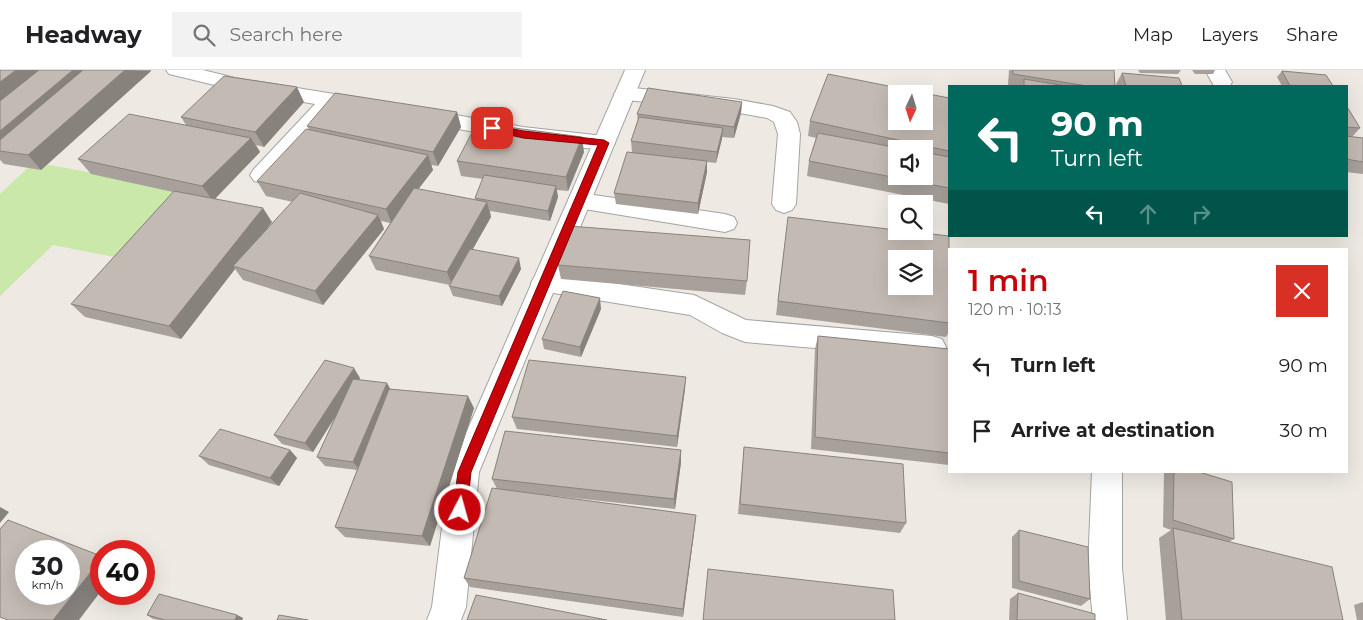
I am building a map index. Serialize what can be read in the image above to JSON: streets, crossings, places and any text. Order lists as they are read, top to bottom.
{
  "north": "bottom",
  "page": {
    "header": "Headway",
    "search": "Search here",
    "nav": ["Map", "Layers", "Share"],
    "turn": ["90 m", "Turn left"],
    "heading": ["1 min", "120 m · 10:13"],
    "list": [
      {
        "name": "Turn left",
        "value": "90 m"
      },
      {
        "name": "Arrive at destination",
        "value": "30 m"
      }
    ],
    "speed": "30 km/h",
    "limit": "40"
  }
}
